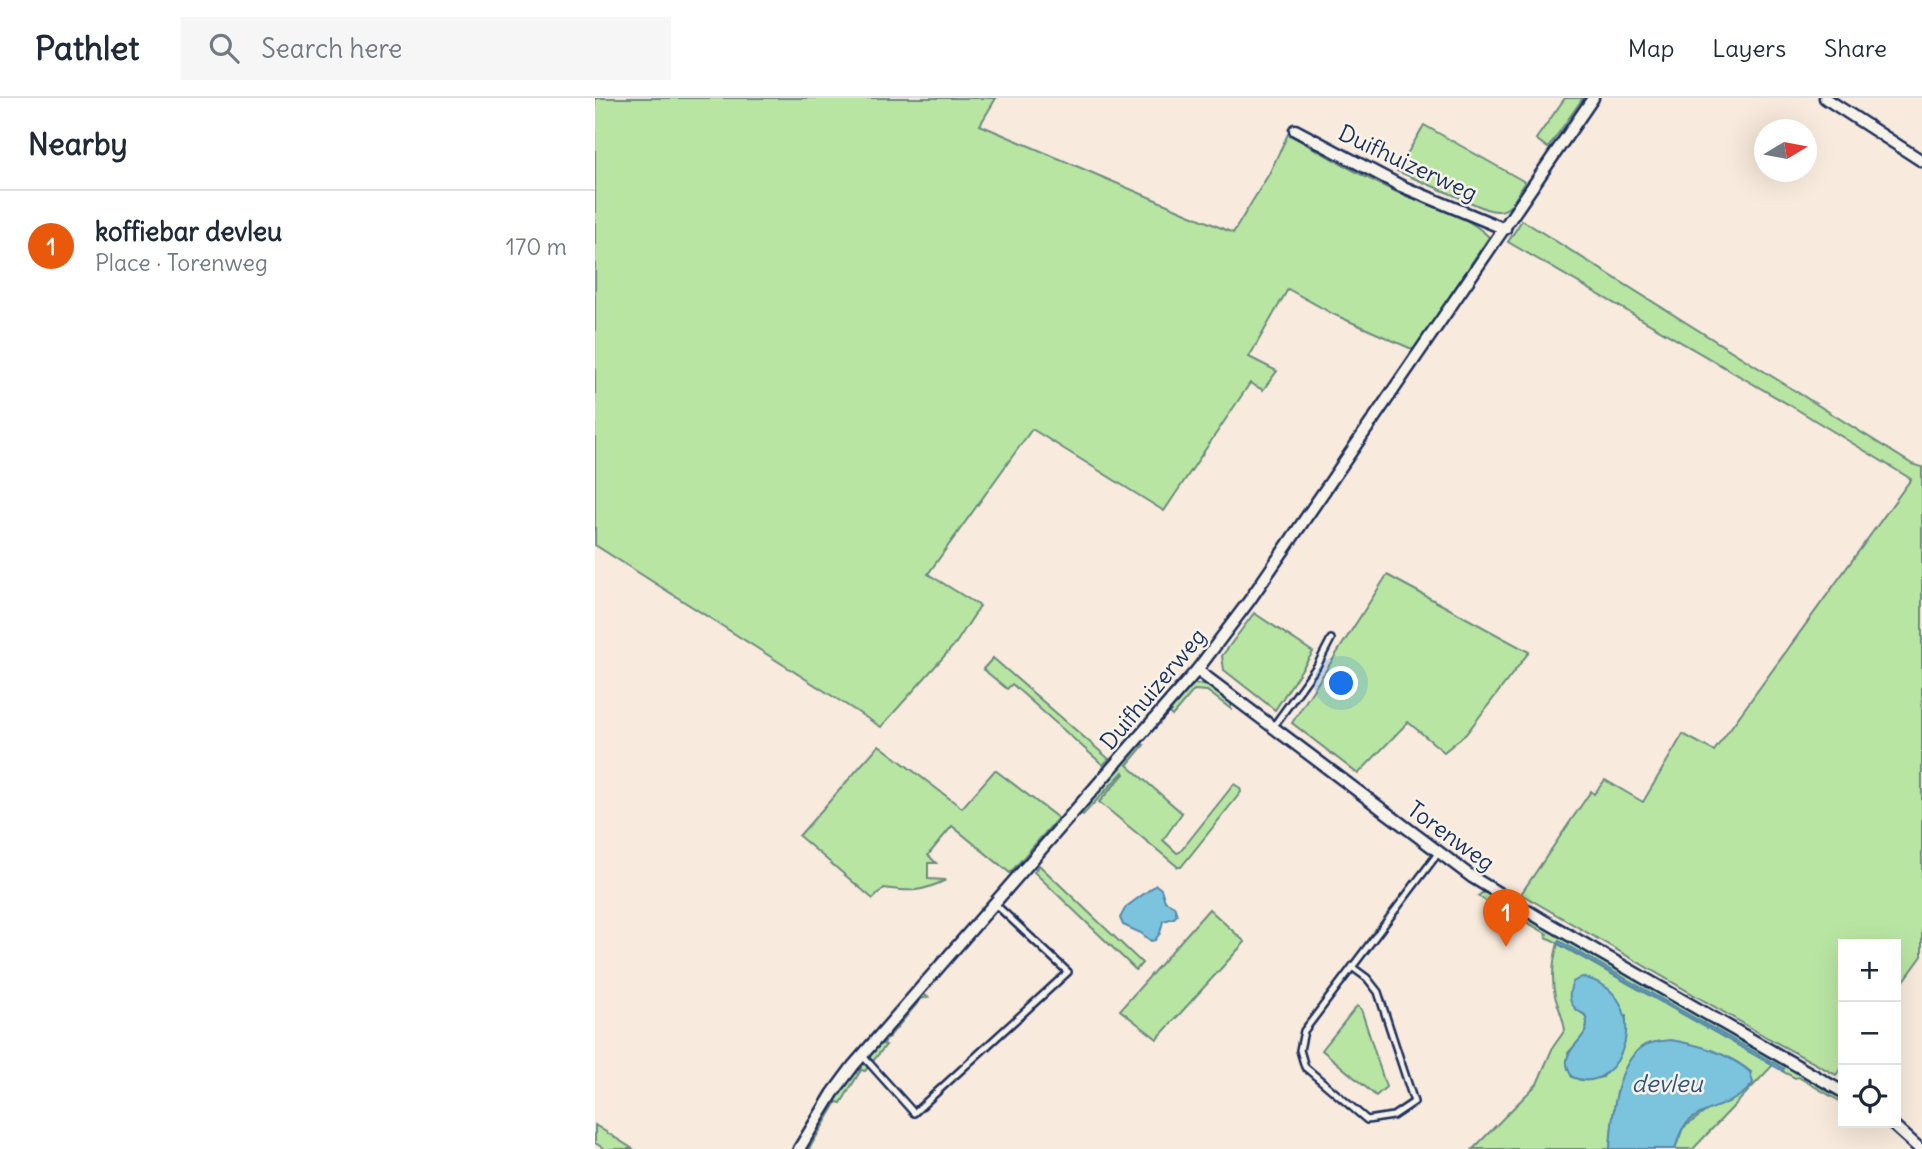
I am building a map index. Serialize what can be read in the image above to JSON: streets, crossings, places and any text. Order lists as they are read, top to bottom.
{
  "streets": {
    "street": ["Duifhuizerweg", "Torenweg"]
  },
  "crossings": [
    ["Duifhuizerweg", "Torenweg"]
  ],
  "water": ["devleu"],
  "north": "right",
  "page": {
    "header": "Pathlet",
    "search": "Search here",
    "nav": ["Map", "Layers", "Share"],
    "heading": "Nearby",
    "list": [
      {
        "mark": "1",
        "name": "koffiebar devleu",
        "note": "Place · Torenweg",
        "value": "170 m"
      }
    ],
    "pins": "1",
    "map_buttons": ["+", "−"]
  }
}
